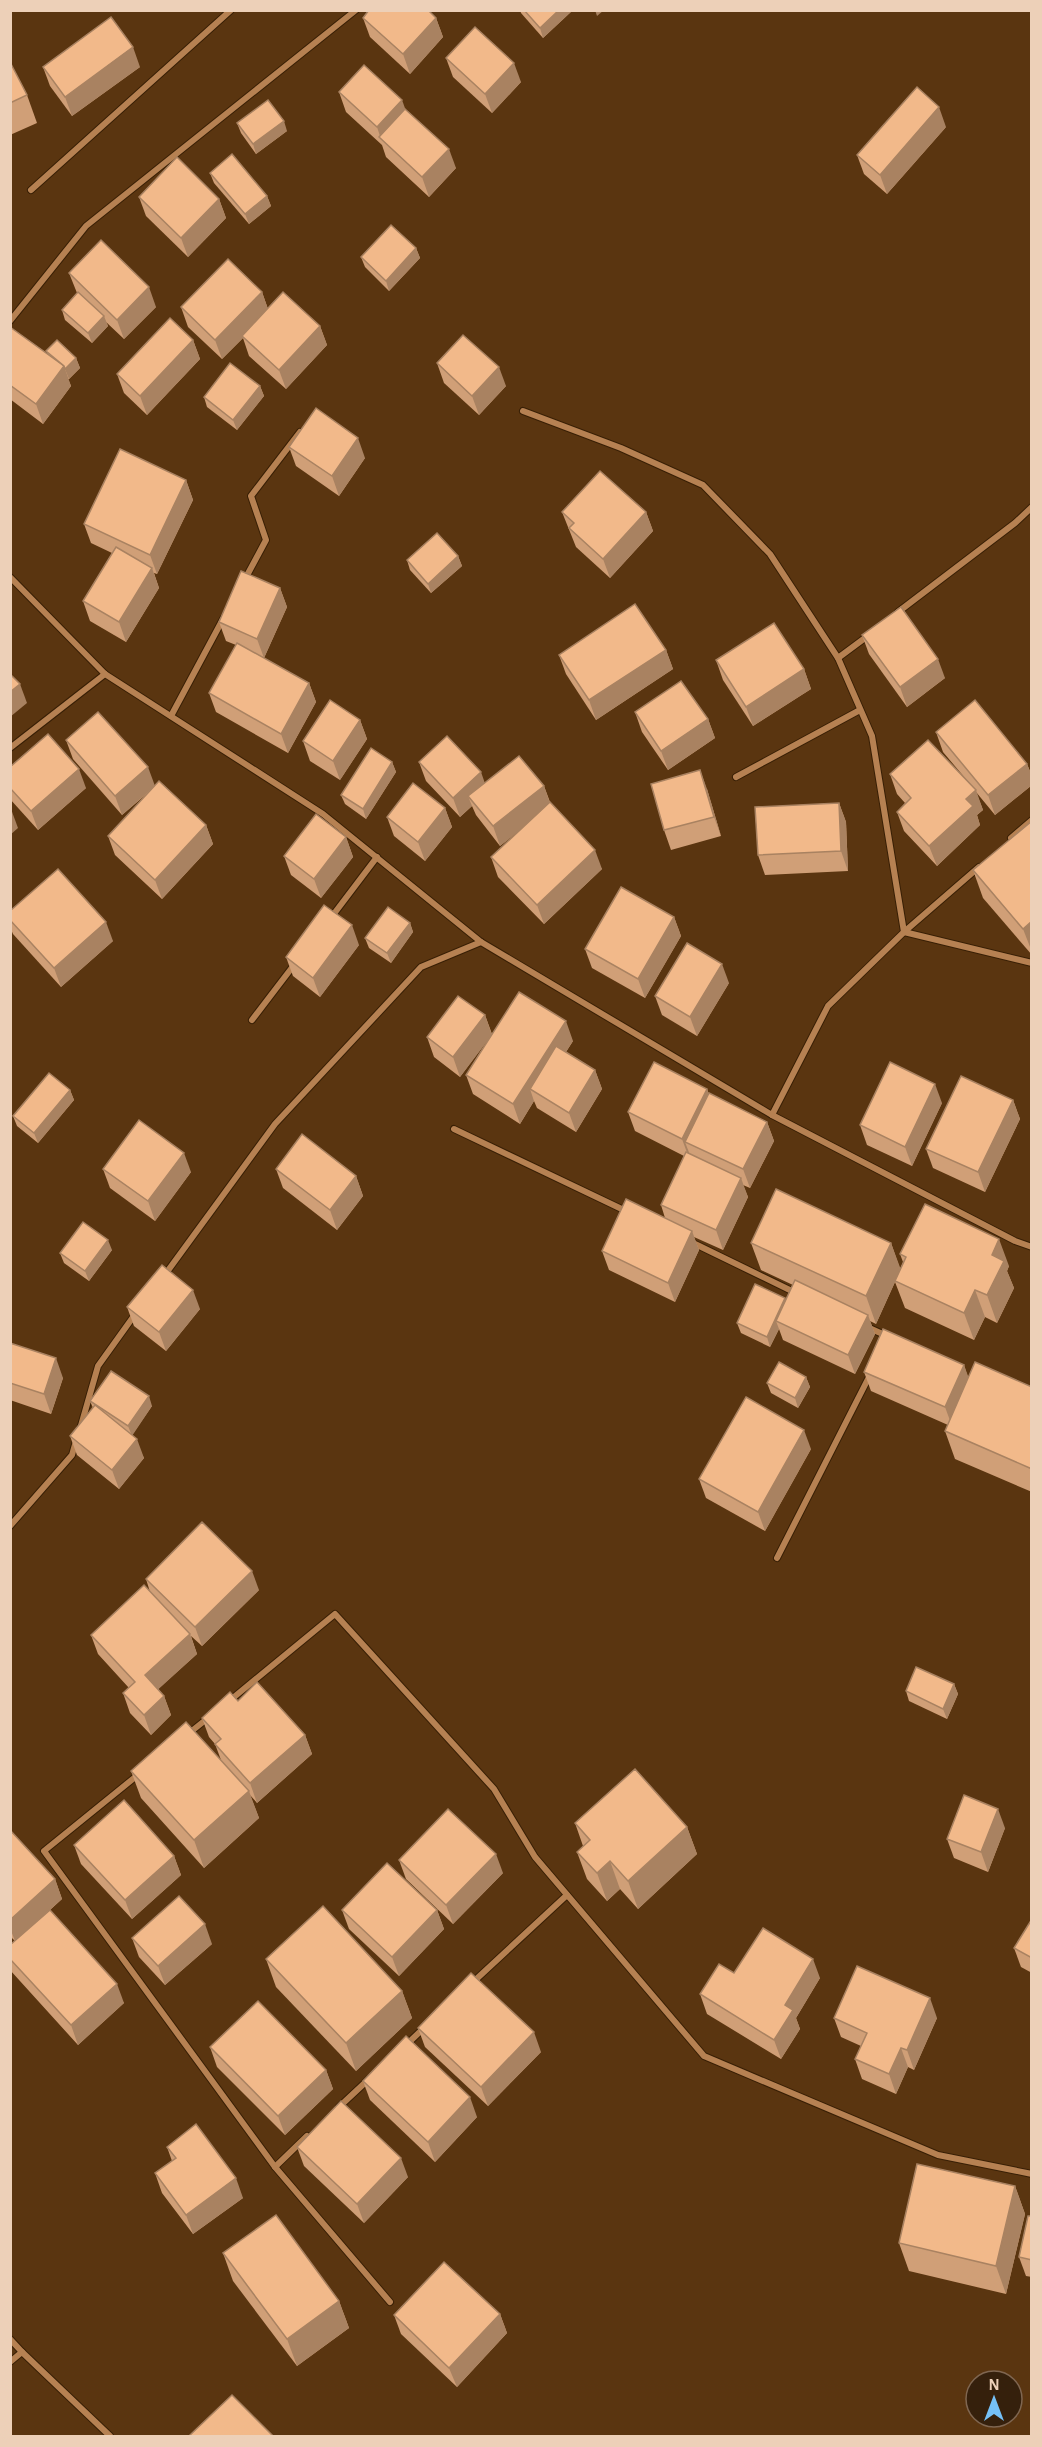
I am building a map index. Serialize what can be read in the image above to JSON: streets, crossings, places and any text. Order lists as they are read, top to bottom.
{
  "north": "top"
}
